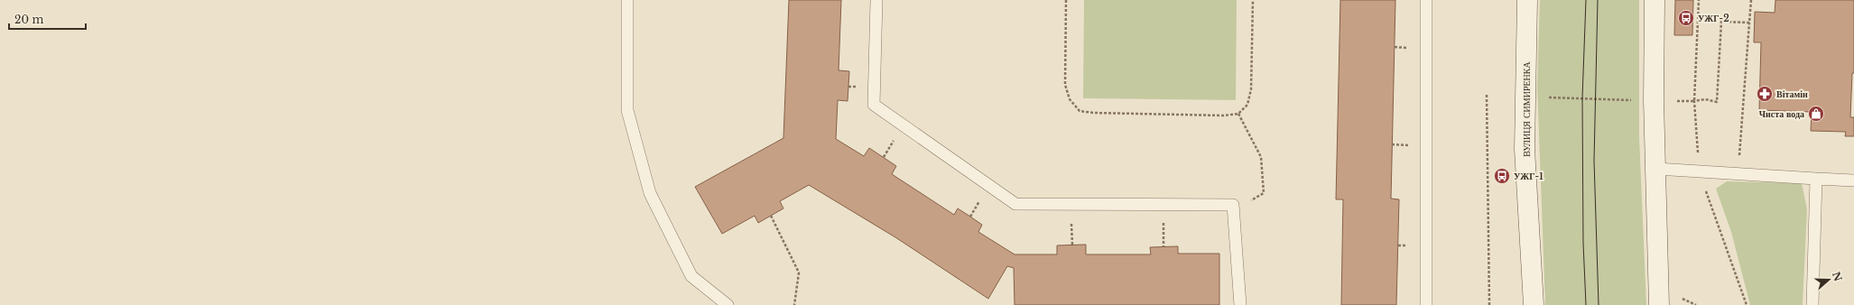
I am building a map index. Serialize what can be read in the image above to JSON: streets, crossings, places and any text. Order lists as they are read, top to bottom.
{
  "streets": {
    "street": ["ВУЛИЦЯ СИМИРЕНКА"]
  },
  "places": {
    "bus stop": ["УЖГ-2", "УЖГ-1"],
    "pharmacy": ["Вітамін"],
    "shop": ["Чиста вода"]
  },
  "scale_bar": "20 m",
  "north": "right"
}
